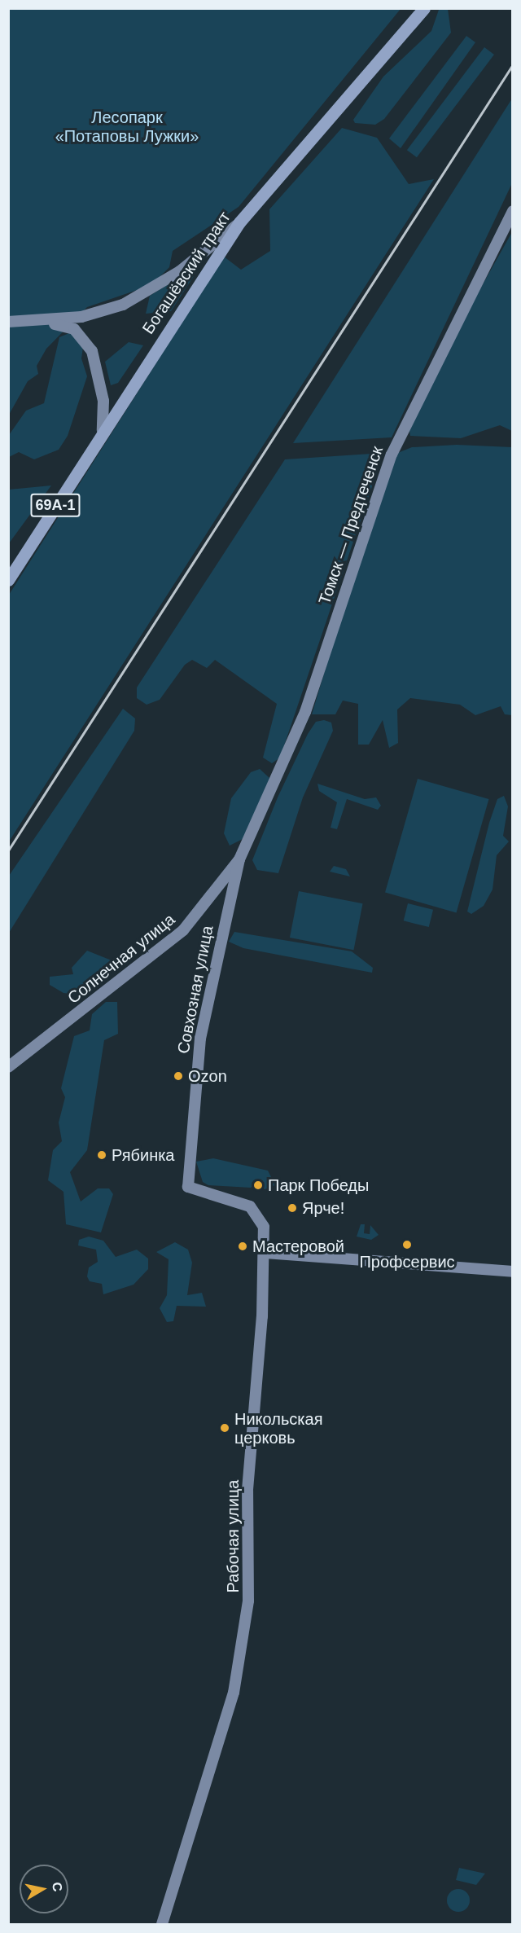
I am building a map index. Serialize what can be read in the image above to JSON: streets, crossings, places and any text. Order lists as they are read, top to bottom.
{
  "streets": {
    "main road": ["Богашёвский тракт", "69А-1"],
    "street": [
      "Томск — Предтеченск",
      "Солнечная улица",
      "Совхозная улица",
      "Рабочая улица"
    ]
  },
  "crossings": [
    ["Томск — Предтеченск", "Солнечная улица"],
    ["Томск — Предтеченск", "Совхозная улица"],
    ["Солнечная улица", "Совхозная улица"],
    ["Совхозная улица", "Рабочая улица"]
  ],
  "parks": ["Лесопарк «Потаповы Лужки»"],
  "places": [
    "Ozon",
    "Рябинка",
    "Парк Победы",
    "Ярче!",
    "Профсервис",
    "Мастеровой",
    "Никольская церковь"
  ],
  "north": "right"
}
